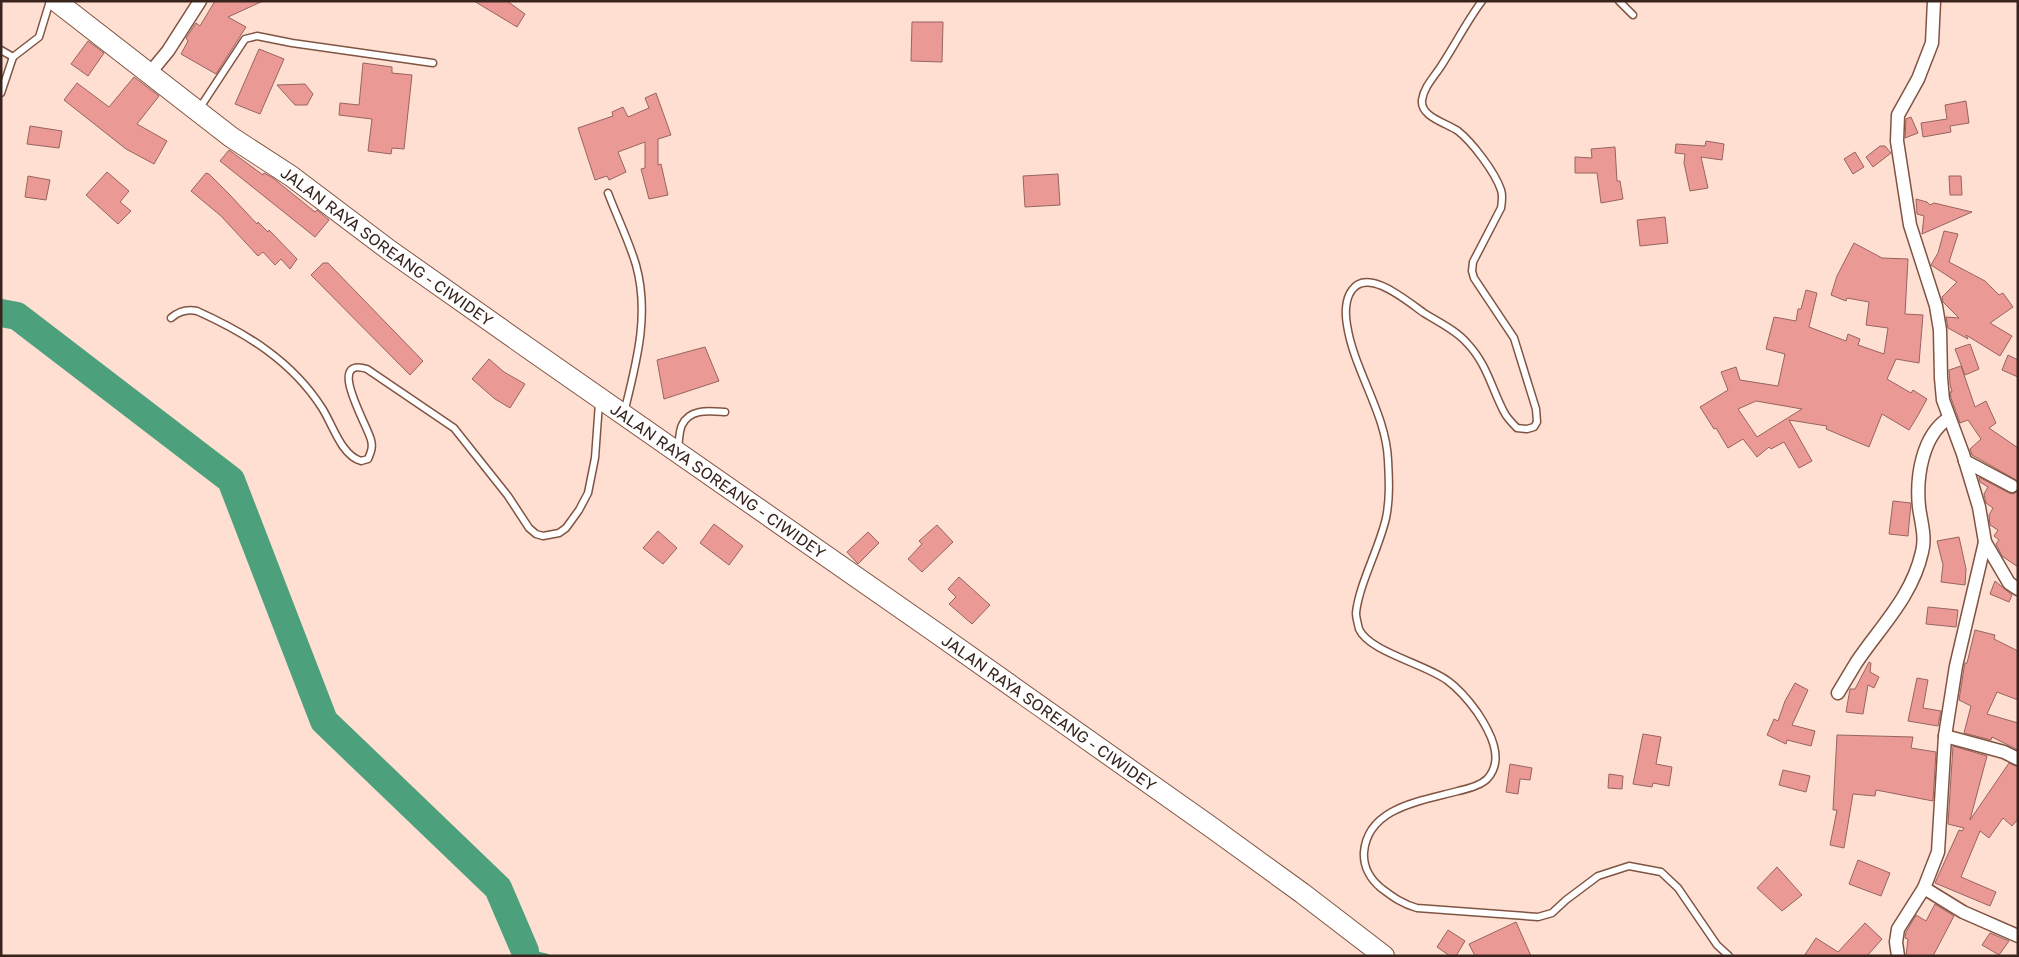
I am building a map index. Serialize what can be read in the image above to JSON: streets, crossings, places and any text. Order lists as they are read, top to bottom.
{
  "streets": {
    "highway": ["JALAN RAYA SOREANG - CIWIDEY"]
  }
}
